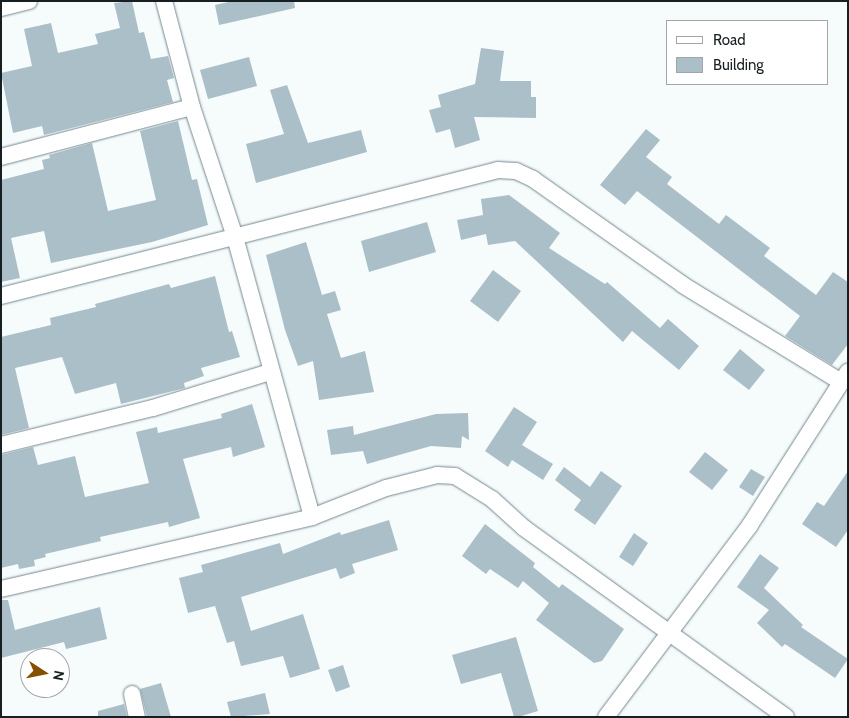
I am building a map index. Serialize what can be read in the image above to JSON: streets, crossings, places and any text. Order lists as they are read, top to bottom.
{
  "legend": ["Road", "Building"],
  "north": "right"
}
